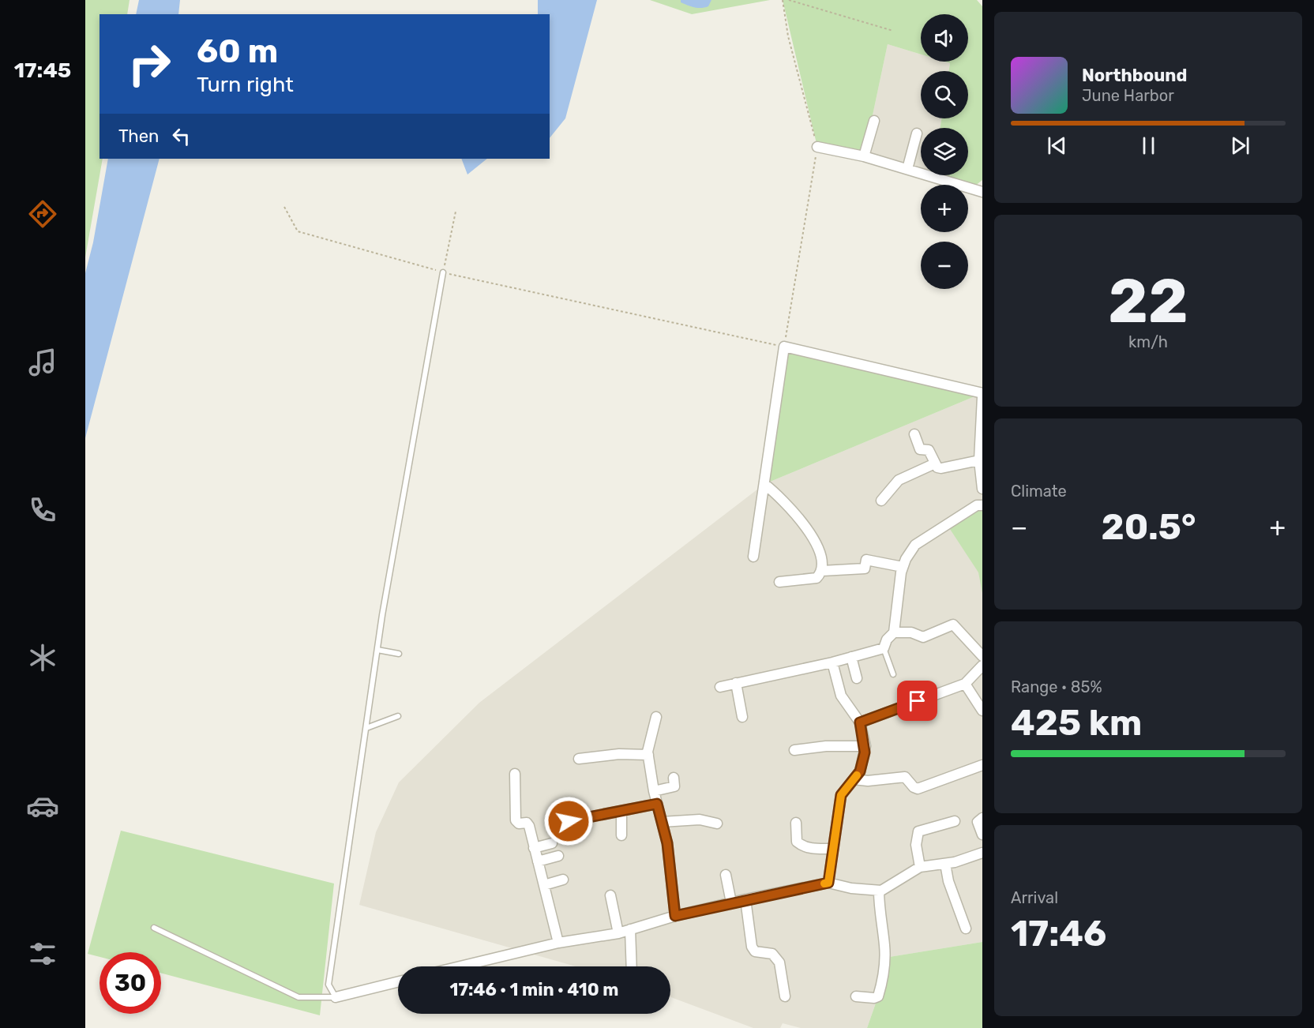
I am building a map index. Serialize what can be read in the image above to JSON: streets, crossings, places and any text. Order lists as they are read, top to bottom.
{
  "page": {
    "tabs": "17:45",
    "map_buttons": ["+", "−"],
    "turn": ["60 m", "Turn right"],
    "song": ["Northbound", "June Harbor"],
    "then": "Then",
    "tile": [
      ["22", "km/h"],
      "Climate",
      ["Range · 85%", "425 km"],
      ["Arrival", "17:46"]
    ],
    "heat": ["−", "20.5°", "+"],
    "limit": "30",
    "trip": "17:46 · 1 min · 410 m"
  }
}
